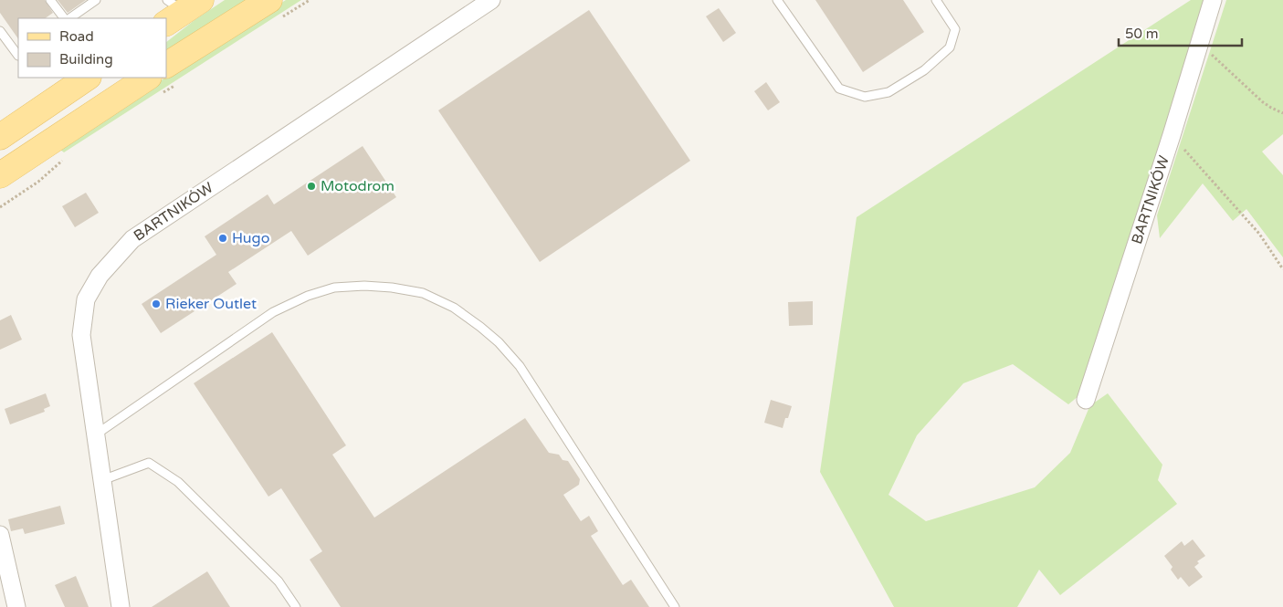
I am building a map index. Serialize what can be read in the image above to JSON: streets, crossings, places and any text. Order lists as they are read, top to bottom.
{
  "streets": {
    "street": ["BARTNIKÓW"]
  },
  "places": ["Motodrom", "Hugo", "Rieker Outlet"],
  "legend": ["Road", "Building"],
  "scale_bar": "50 m"
}
